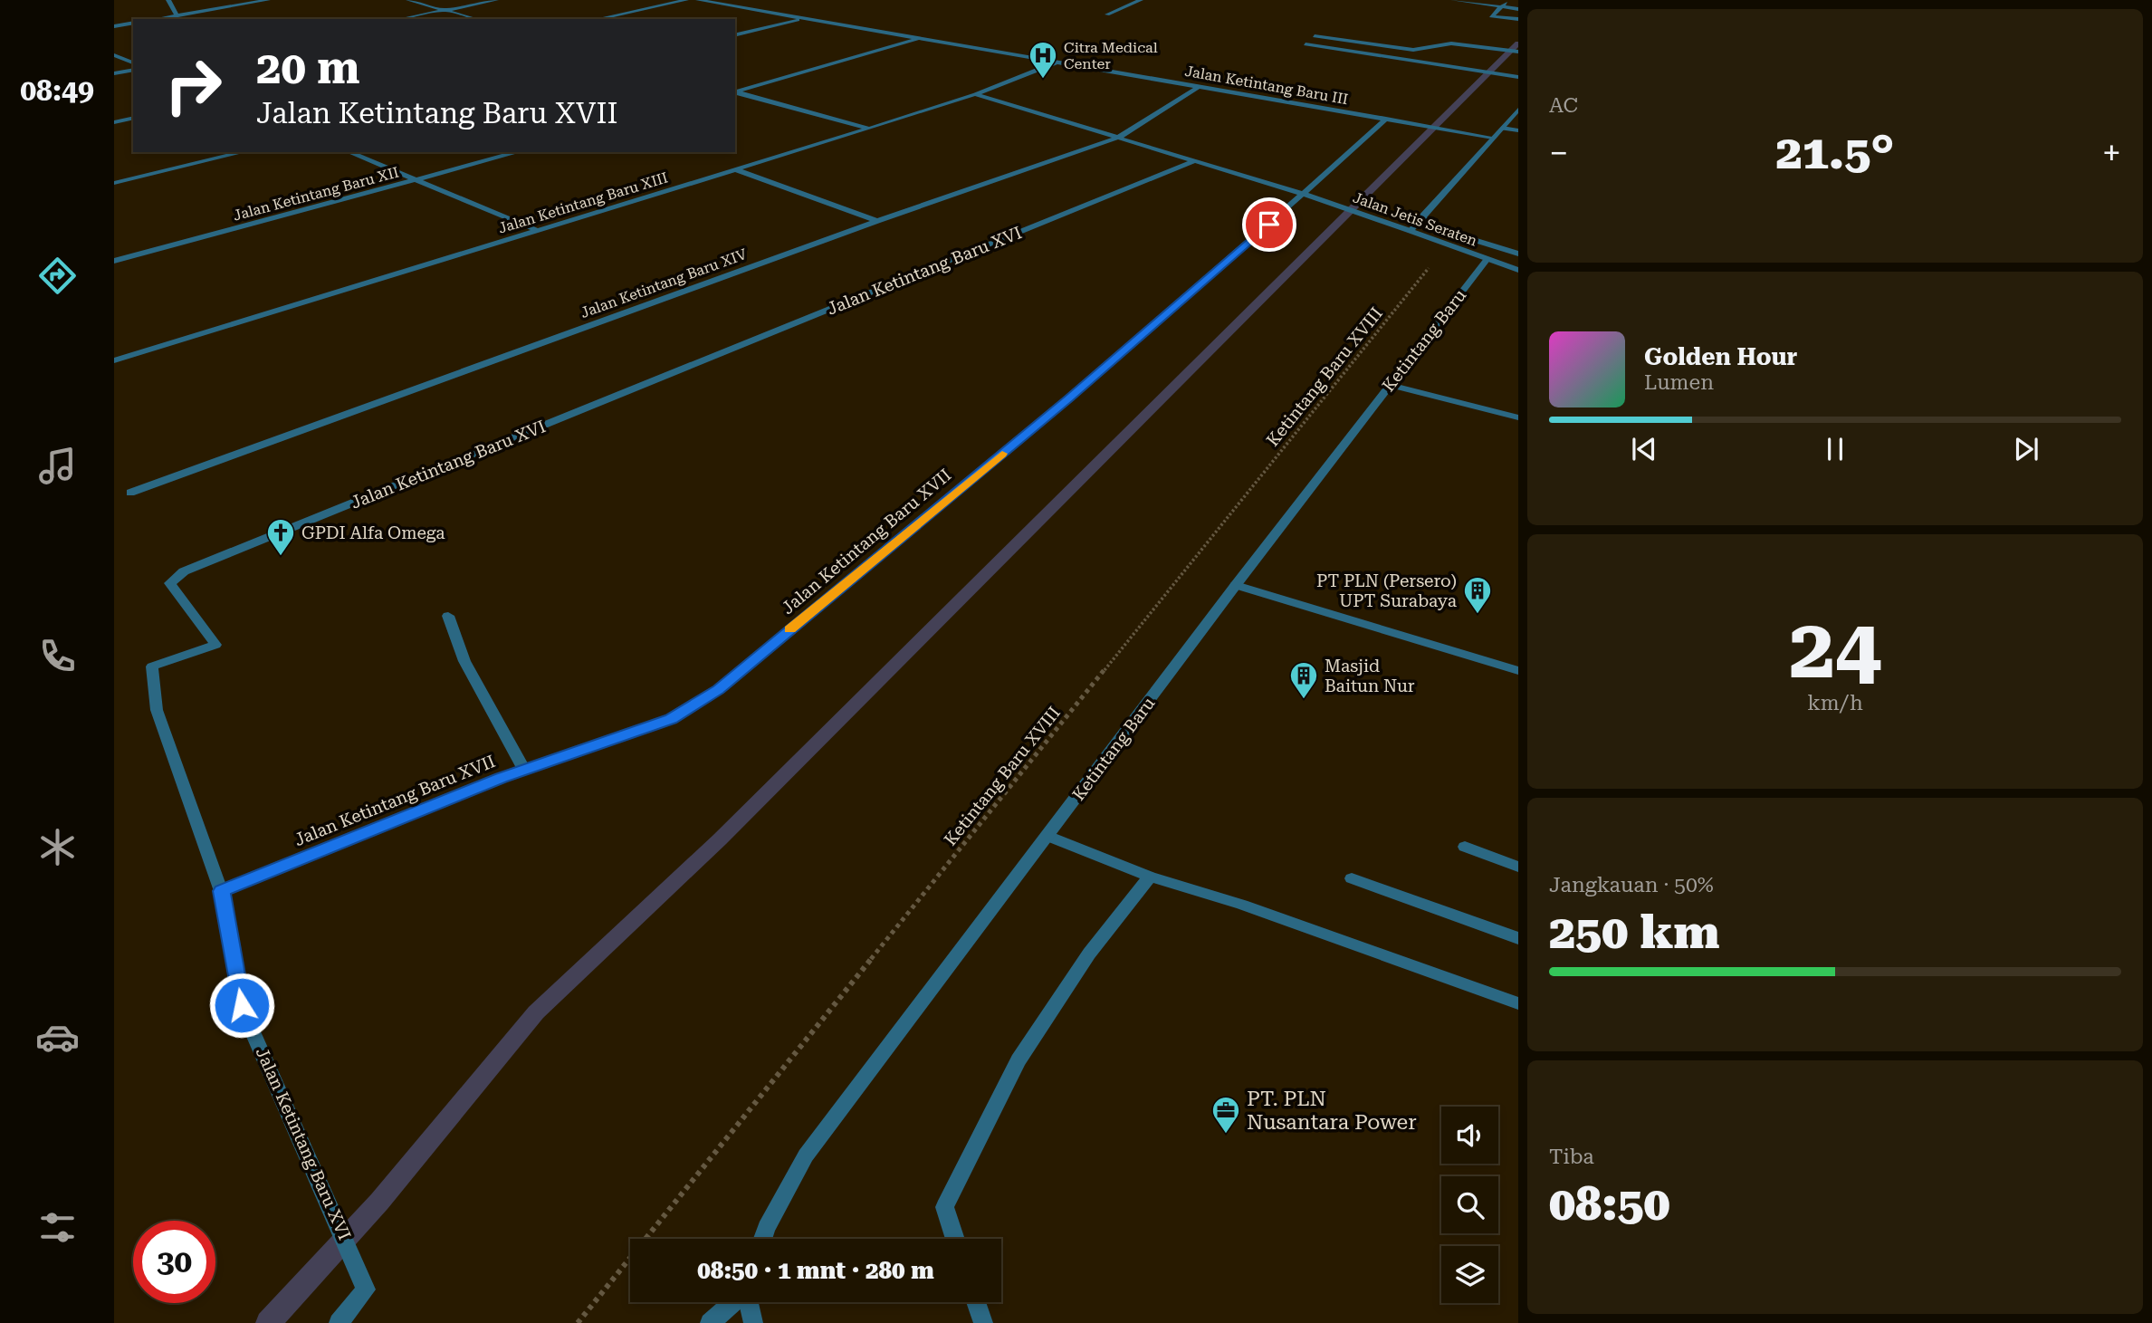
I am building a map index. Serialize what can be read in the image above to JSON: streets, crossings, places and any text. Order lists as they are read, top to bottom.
{
  "streets": {
    "street": [
      "Jalan Ketintang Baru III",
      "Jalan Ketintang Baru XII",
      "Jalan Ketintang Baru XIII",
      "Jalan Jetis Seraten",
      "Jalan Ketintang Baru XVI",
      "Jalan Ketintang Baru XIV",
      "Ketintang Baru",
      "Jalan Ketintang Baru XVII"
    ],
    "path": ["Ketintang Baru XVIII"]
  },
  "crossings": [
    ["Jalan Ketintang Baru III", "Jalan Ketintang Baru XIII"],
    ["Jalan Ketintang Baru III", "Jalan Ketintang Baru XIV"],
    ["Jalan Ketintang Baru III", "Jalan Ketintang Baru XVII"],
    ["Jalan Ketintang Baru XIII", "Jalan Jetis Seraten"],
    ["Jalan Jetis Seraten", "Jalan Ketintang Baru XVI"],
    ["Jalan Jetis Seraten", "Jalan Ketintang Baru XIV"],
    ["Jalan Jetis Seraten", "Ketintang Baru"],
    ["Jalan Jetis Seraten", "Ketintang Baru XVIII"],
    ["Jalan Jetis Seraten", "Jalan Ketintang Baru XVII"],
    ["Jalan Ketintang Baru XVI", "Jalan Ketintang Baru XVII"]
  ],
  "places": {
    "hospital": ["Citra Medical Center"],
    "church": ["GPDI Alfa Omega"],
    "building": ["PT PLN (Persero) UPT Surabaya", "Masjid Baitun Nur"],
    "office": ["PT. PLN Nusantara Power"]
  },
  "page": {
    "tabs": "08:49",
    "tile": [
      "AC",
      ["24", "km/h"],
      ["Jangkauan · 50%", "250 km"],
      ["Tiba", "08:50"]
    ],
    "turn": ["20 m", "Jalan Ketintang Baru XVII"],
    "heat": ["−", "21.5°", "+"],
    "song": ["Golden Hour", "Lumen"],
    "limit": "30",
    "trip": "08:50 · 1 mnt · 280 m"
  }
}
